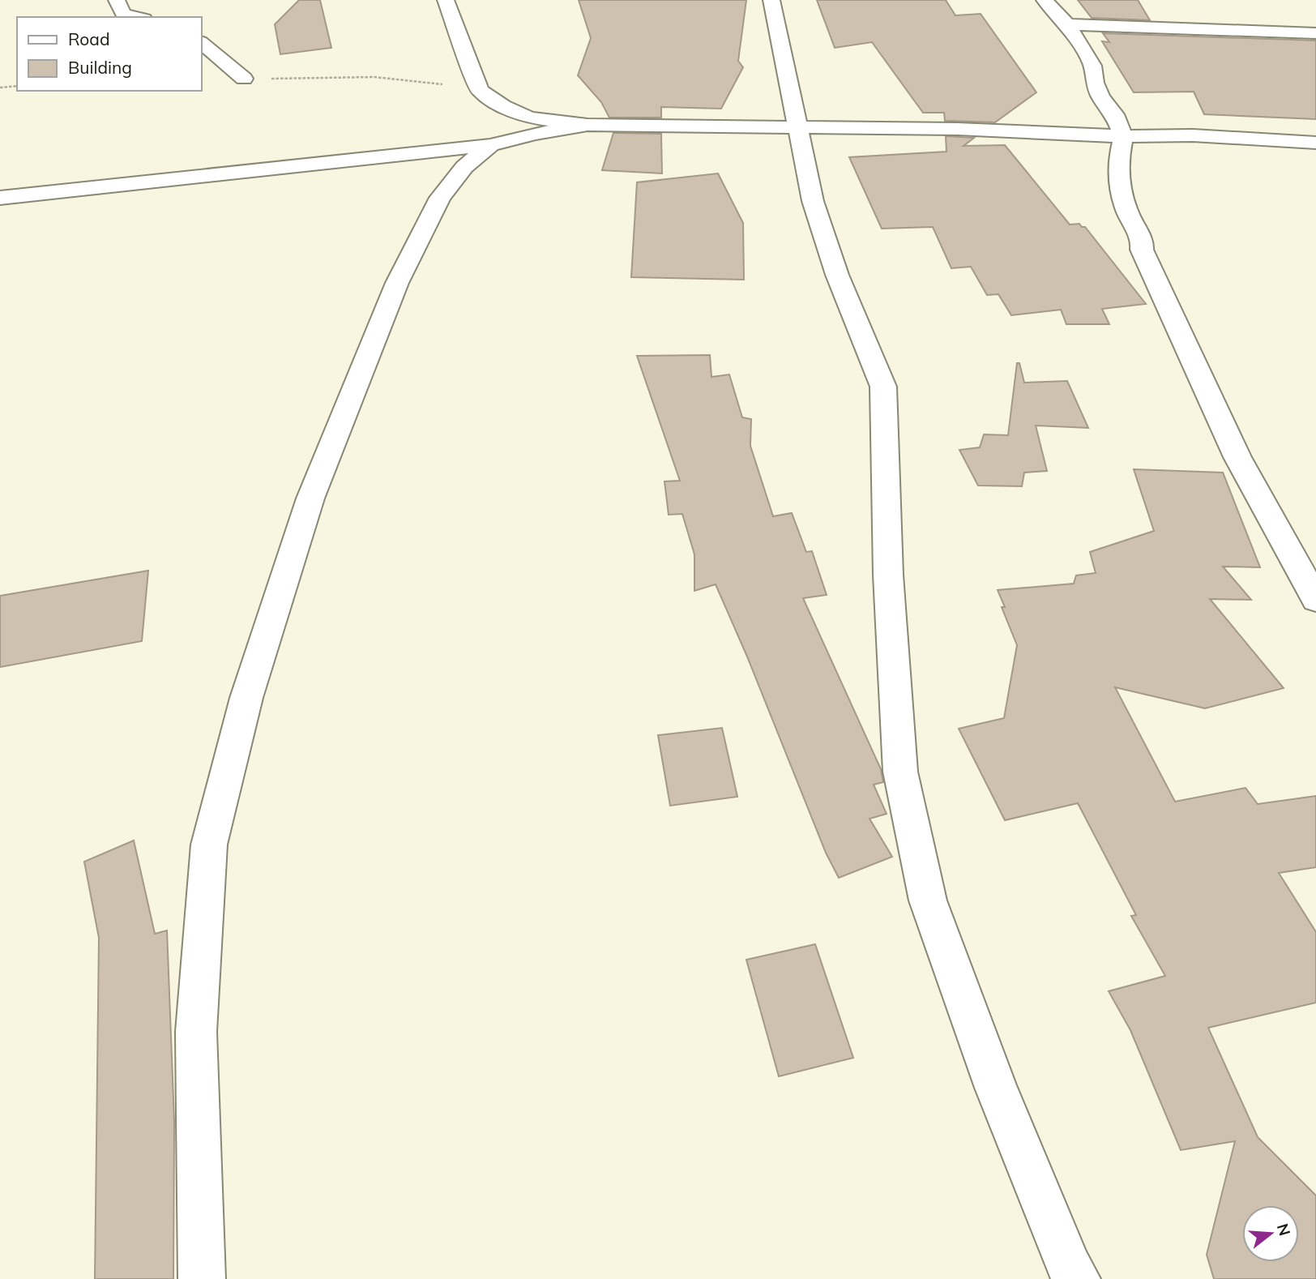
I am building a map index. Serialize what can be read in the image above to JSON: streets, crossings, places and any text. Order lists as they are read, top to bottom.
{
  "legend": ["Road", "Building"],
  "north": "right"
}
